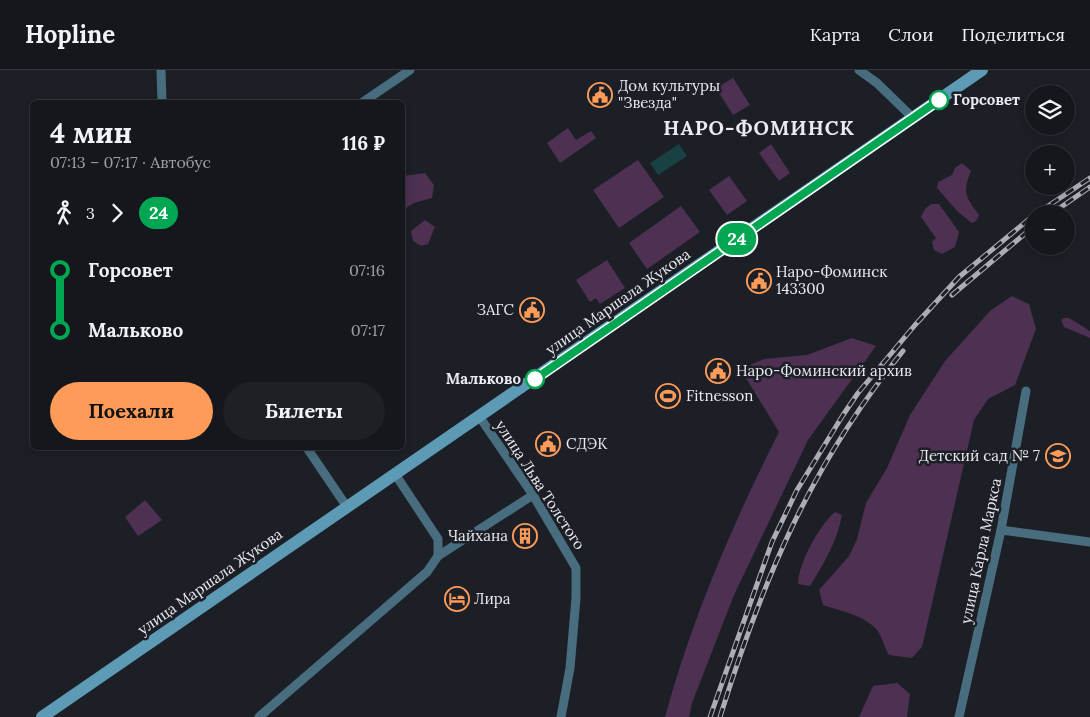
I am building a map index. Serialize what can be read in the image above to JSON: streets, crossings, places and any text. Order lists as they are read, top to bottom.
{
  "streets": {
    "main road": ["улица Маршала Жукова"],
    "street": ["улица Льва Толстого", "улица Карла Маркса"]
  },
  "crossings": [
    ["улица Маршала Жукова", "улица Льва Толстого"]
  ],
  "districts": ["НАРО-ФОМИНСК"],
  "places": {
    "public building": [
      "Дом культуры \"Звезда\"",
      "Наро-Фоминск 143300",
      "ЗАГС",
      "Наро-Фоминский архив",
      "СДЭК"
    ],
    "other": ["Горсовет", "Мальково"],
    "sports": ["Fitnesson"],
    "school or university": ["Детский сад № 7"],
    "building": ["Чайхана"],
    "hotel": ["Лира"]
  },
  "lines": ["bus line 24"],
  "page": {
    "header": "Hopline",
    "nav": ["Карта", "Слои", "Поделиться"],
    "on_map": "24",
    "map_buttons": ["+", "−"],
    "heading": ["4 мин", "07:13 – 07:17 · Автобус", "116 ₽"],
    "legs": ["3", "24"],
    "list": [
      {
        "name": "Горсовет",
        "value": "07:16"
      },
      {
        "name": "Мальково",
        "value": "07:17"
      }
    ],
    "buttons": ["Поехали", "Билеты"]
  }
}
